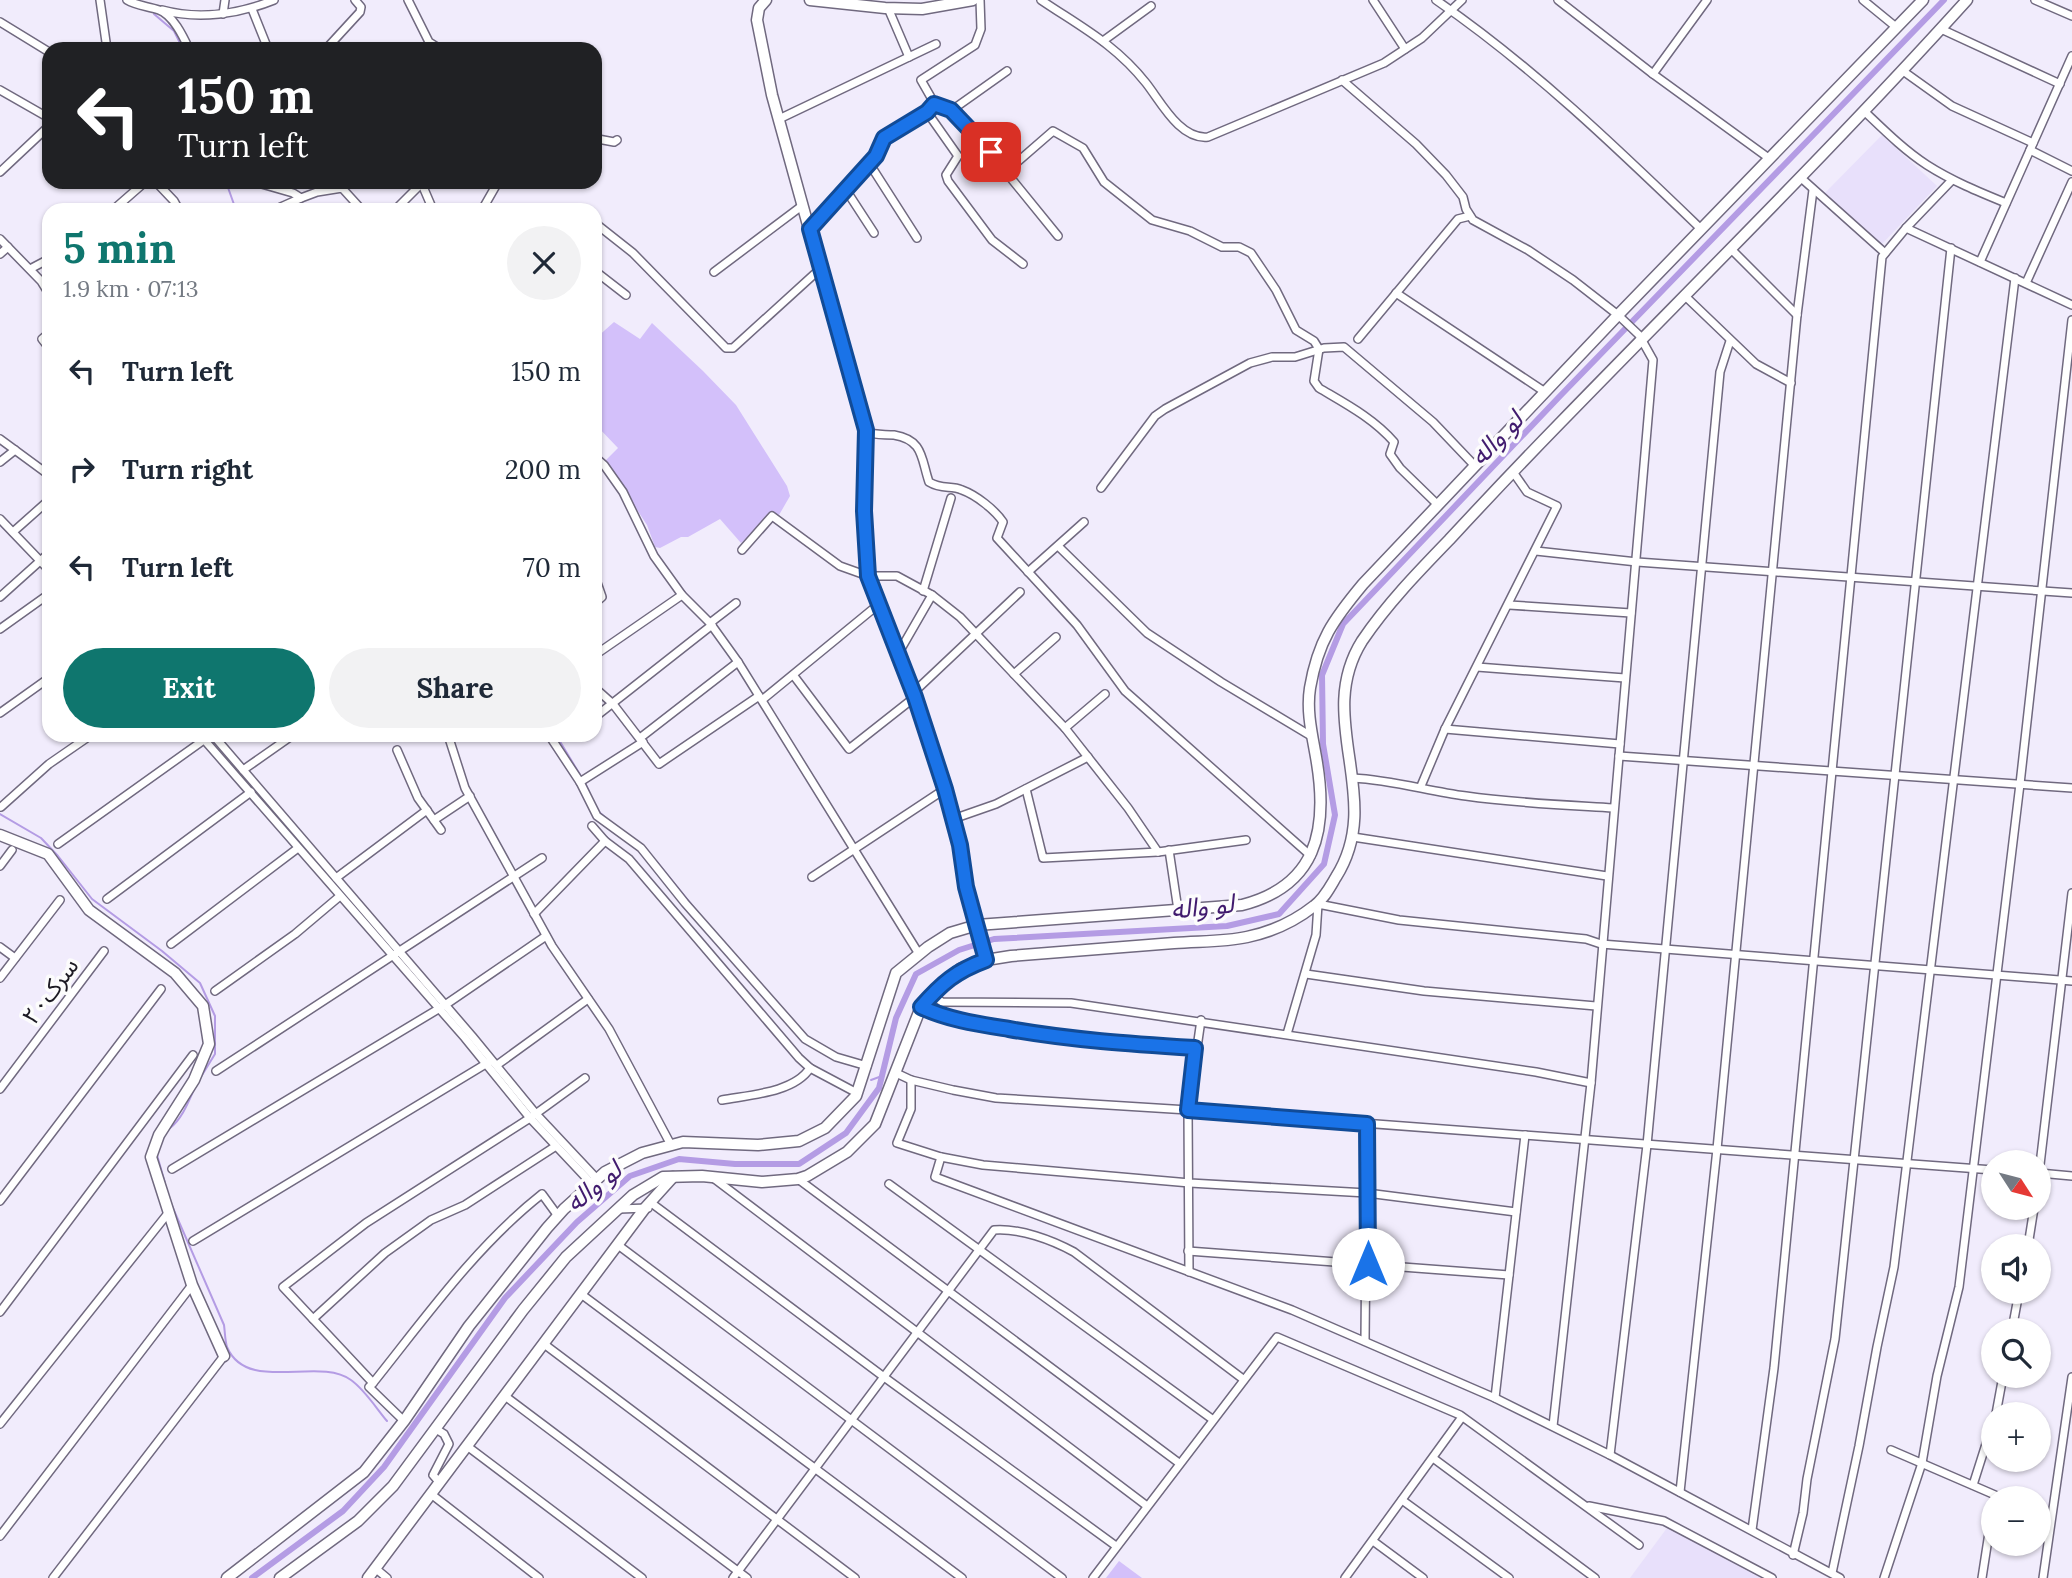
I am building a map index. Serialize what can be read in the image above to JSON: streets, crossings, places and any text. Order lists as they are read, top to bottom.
{
  "streets": {
    "street": ["سرک۲۰"]
  },
  "water": ["لو واله"],
  "north": "bottom right",
  "page": {
    "turn": ["150 m", "Turn left"],
    "heading": ["5 min", "1.9 km · 07:13"],
    "list": [
      {
        "name": "Turn left",
        "value": "150 m"
      },
      {
        "name": "Turn right",
        "value": "200 m"
      },
      {
        "name": "Turn left",
        "value": "70 m"
      }
    ],
    "buttons": ["Exit", "Share"],
    "map_buttons": ["+", "−"]
  }
}
